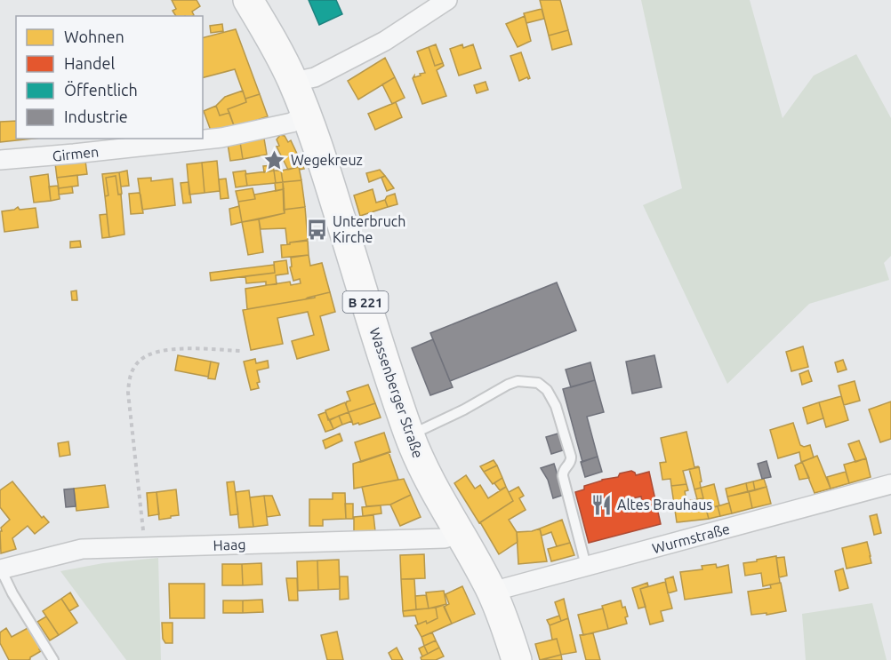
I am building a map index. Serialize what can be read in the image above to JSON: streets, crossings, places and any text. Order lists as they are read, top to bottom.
{
  "streets": {
    "main road": ["B 221", "Wassenberger Straße"],
    "street": ["Girmen", "Wurmstraße", "Haag"]
  },
  "crossings": [
    ["Girmen", "Wassenberger Straße"],
    ["Wassenberger Straße", "Wurmstraße"],
    ["Wassenberger Straße", "Haag"]
  ],
  "places": {
    "place": ["Wegekreuz"],
    "bus stop": ["Unterbruch Kirche"],
    "restaurant": ["Altes Brauhaus"]
  },
  "legend": [
    "Wohnen",
    "Handel",
    "Öffentlich",
    "Industrie"
  ]
}
